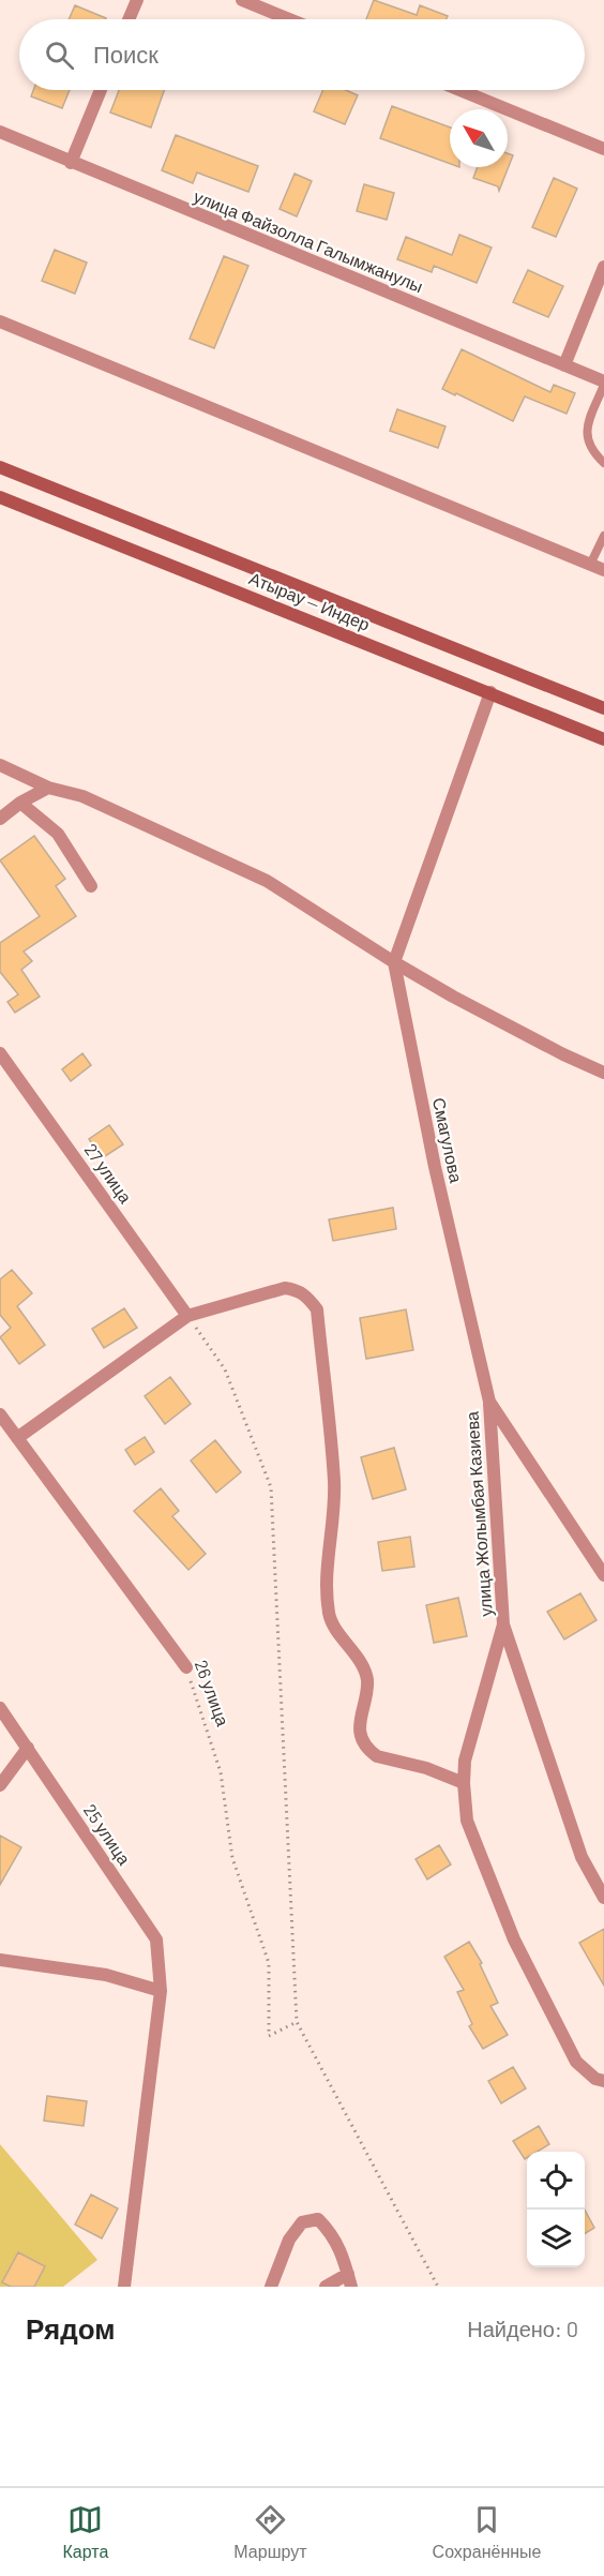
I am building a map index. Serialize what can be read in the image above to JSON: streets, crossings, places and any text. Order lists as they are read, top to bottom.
{
  "streets": {
    "main road": ["Атырау — Индер"],
    "street": [
      "улица Файзолла Галымжанулы",
      "Смагулова",
      "27 улица",
      "улица Жолымбая Казиева",
      "26 улица",
      "25 улица"
    ]
  },
  "crossings": [
    ["Смагулова", "улица Жолымбая Казиева"]
  ],
  "north": "top left",
  "page": {
    "search": "Поиск",
    "heading": ["Рядом", "Найдено: 0"],
    "nav": ["Карта", "Маршрут", "Сохранённые"]
  }
}
